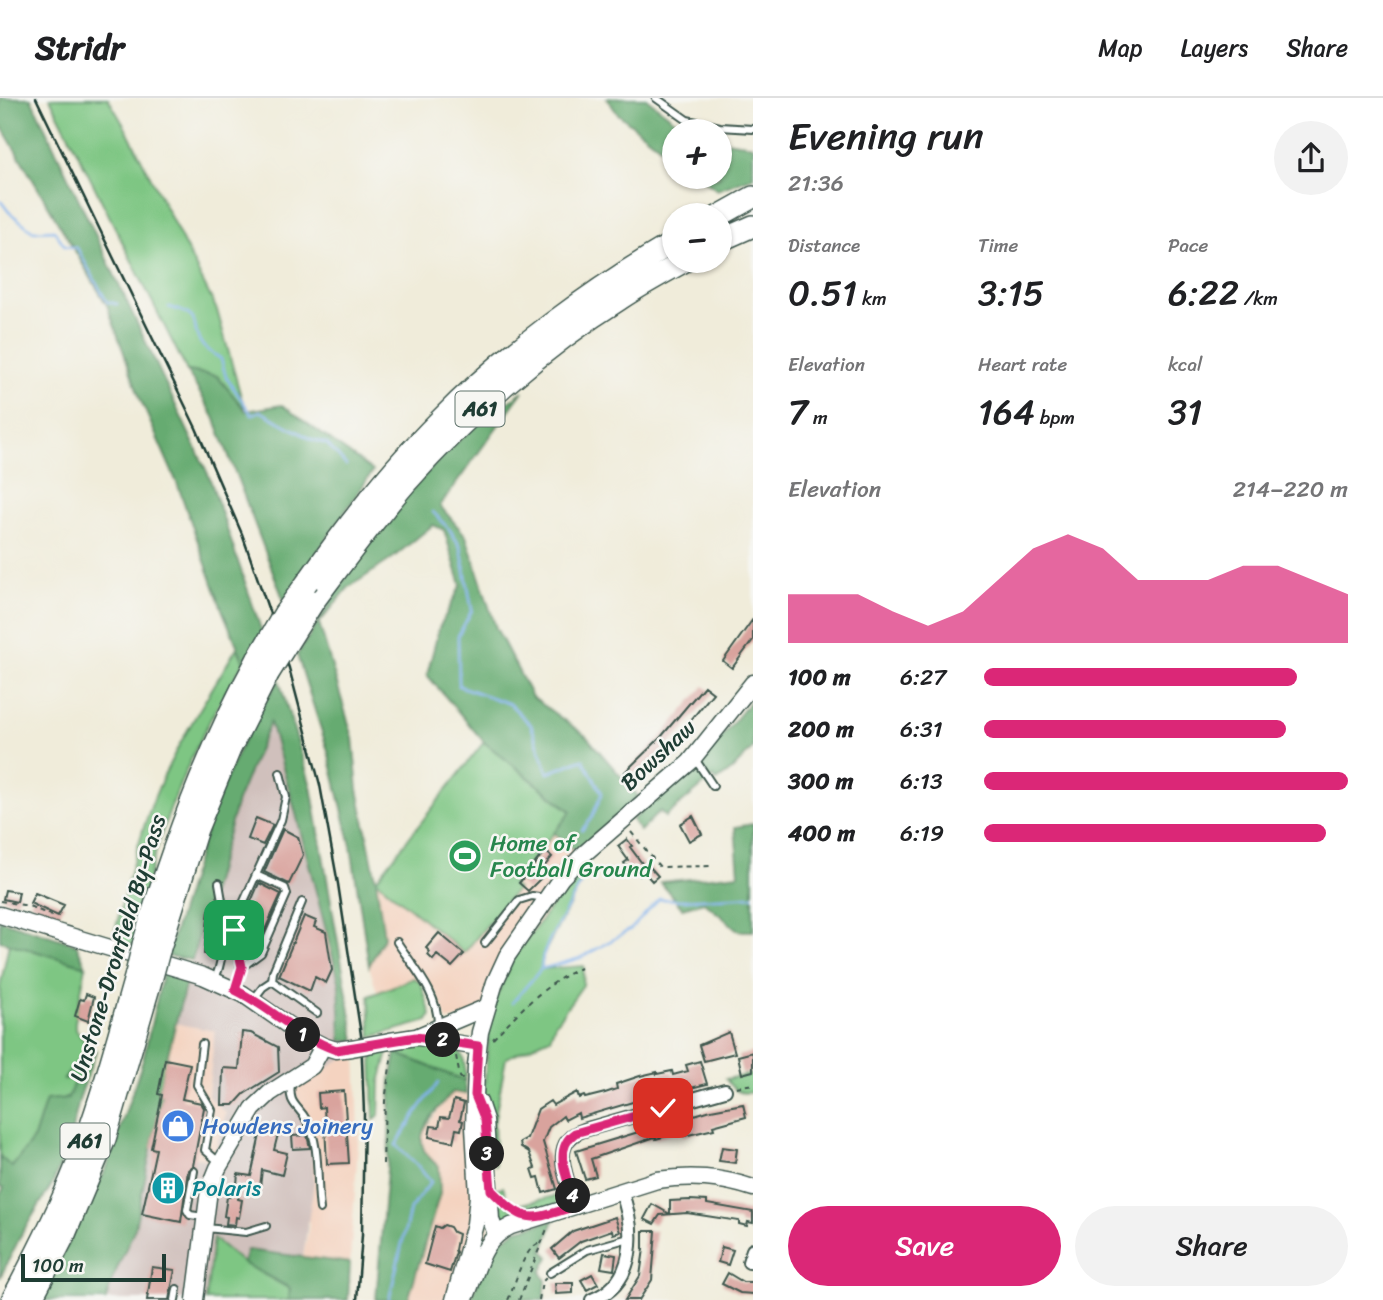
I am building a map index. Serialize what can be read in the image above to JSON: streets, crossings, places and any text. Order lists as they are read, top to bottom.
{
  "streets": {
    "highway": ["A61", "Unstone-Dronfield By-Pass"],
    "main road": ["Bowshaw"]
  },
  "places": {
    "sports": ["Home of Football Ground"],
    "shop": ["Howdens Joinery"],
    "building": ["Polaris"]
  },
  "scale_bar": "100 m",
  "page": {
    "header": "Stridr",
    "nav": ["Map", "Layers", "Share"],
    "heading": ["Evening run", "21:36"],
    "map_buttons": ["+", "−"],
    "stats": [
      ["Distance", "0.51 km"],
      ["Time", "3:15"],
      ["Pace", "6:22 /km"],
      ["Elevation", "7 m"],
      ["Heart rate", "164 bpm"],
      ["kcal", "31"]
    ],
    "chart": ["Elevation", "214–220 m"],
    "list": [
      {
        "name": "100 m",
        "note": "6:27"
      },
      {
        "name": "200 m",
        "note": "6:31"
      },
      {
        "name": "300 m",
        "note": "6:13"
      },
      {
        "name": "400 m",
        "note": "6:19"
      }
    ],
    "pins": [
      "1",
      "2",
      "3",
      "4"
    ],
    "buttons": ["Save", "Share"],
    "scale": "100 m"
  }
}
